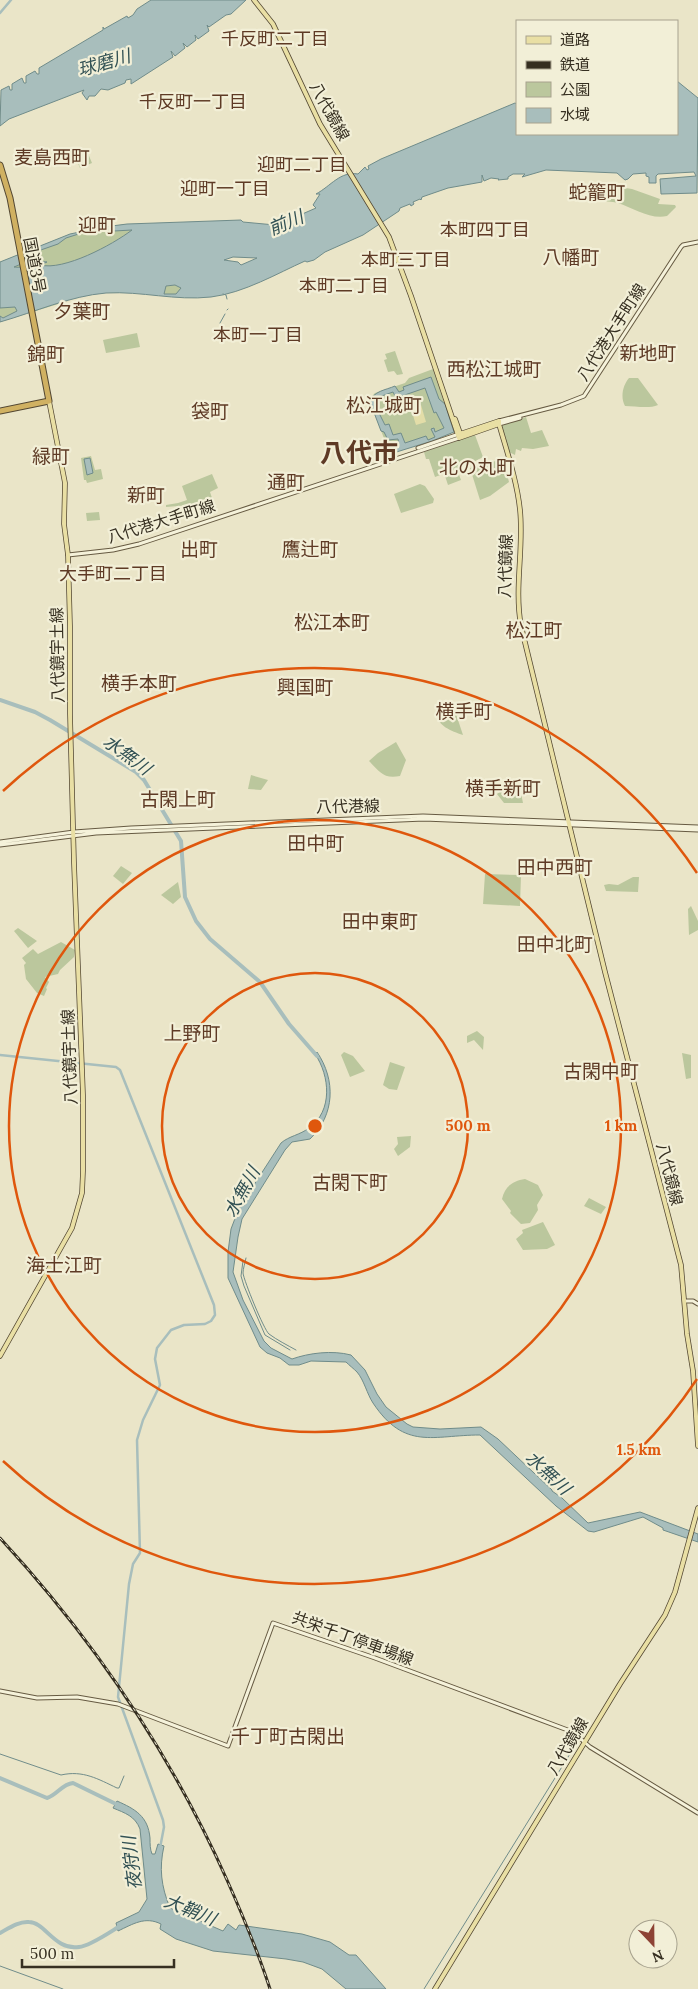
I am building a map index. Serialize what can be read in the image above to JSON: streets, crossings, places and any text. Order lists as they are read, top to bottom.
{
  "streets": {
    "highway": ["国道3号"],
    "main road": [
      "八代鏡線",
      "八代港大手町線",
      "八代鏡宇土線",
      "八代港線",
      "共栄千丁停車場線"
    ]
  },
  "crossings": [
    ["八代鏡線", "八代港大手町線"],
    ["八代鏡線", "八代港線"],
    ["八代鏡線", "共栄千丁停車場線"],
    ["国道3号", "八代鏡宇土線"],
    ["八代港大手町線", "八代鏡宇土線"],
    ["八代鏡宇土線", "八代港線"]
  ],
  "districts": [
    "千反町二丁目",
    "千反町一丁目",
    "麦島西町",
    "迎町二丁目",
    "迎町一丁目",
    "蛇籠町",
    "迎町",
    "本町四丁目",
    "八幡町",
    "本町三丁目",
    "本町二丁目",
    "夕葉町",
    "本町一丁目",
    "新地町",
    "錦町",
    "西松江城町",
    "松江城町",
    "袋町",
    "八代市",
    "緑町",
    "北の丸町",
    "通町",
    "新町",
    "出町",
    "鷹辻町",
    "大手町二丁目",
    "松江本町",
    "松江町",
    "横手本町",
    "興国町",
    "横手町",
    "横手新町",
    "古閑上町",
    "田中町",
    "田中西町",
    "田中東町",
    "田中北町",
    "上野町",
    "古閑中町",
    "古閑下町",
    "海士江町",
    "千丁町古閑出"
  ],
  "water": [
    "球磨川",
    "前川",
    "水無川",
    "夜狩川",
    "大鞘川"
  ],
  "legend": [
    "道路",
    "鉄道",
    "公園",
    "水域"
  ],
  "scale_bar": "500 m",
  "north": "bottom",
  "rings": ["500 m", "1 km", "1.5 km"]
}
